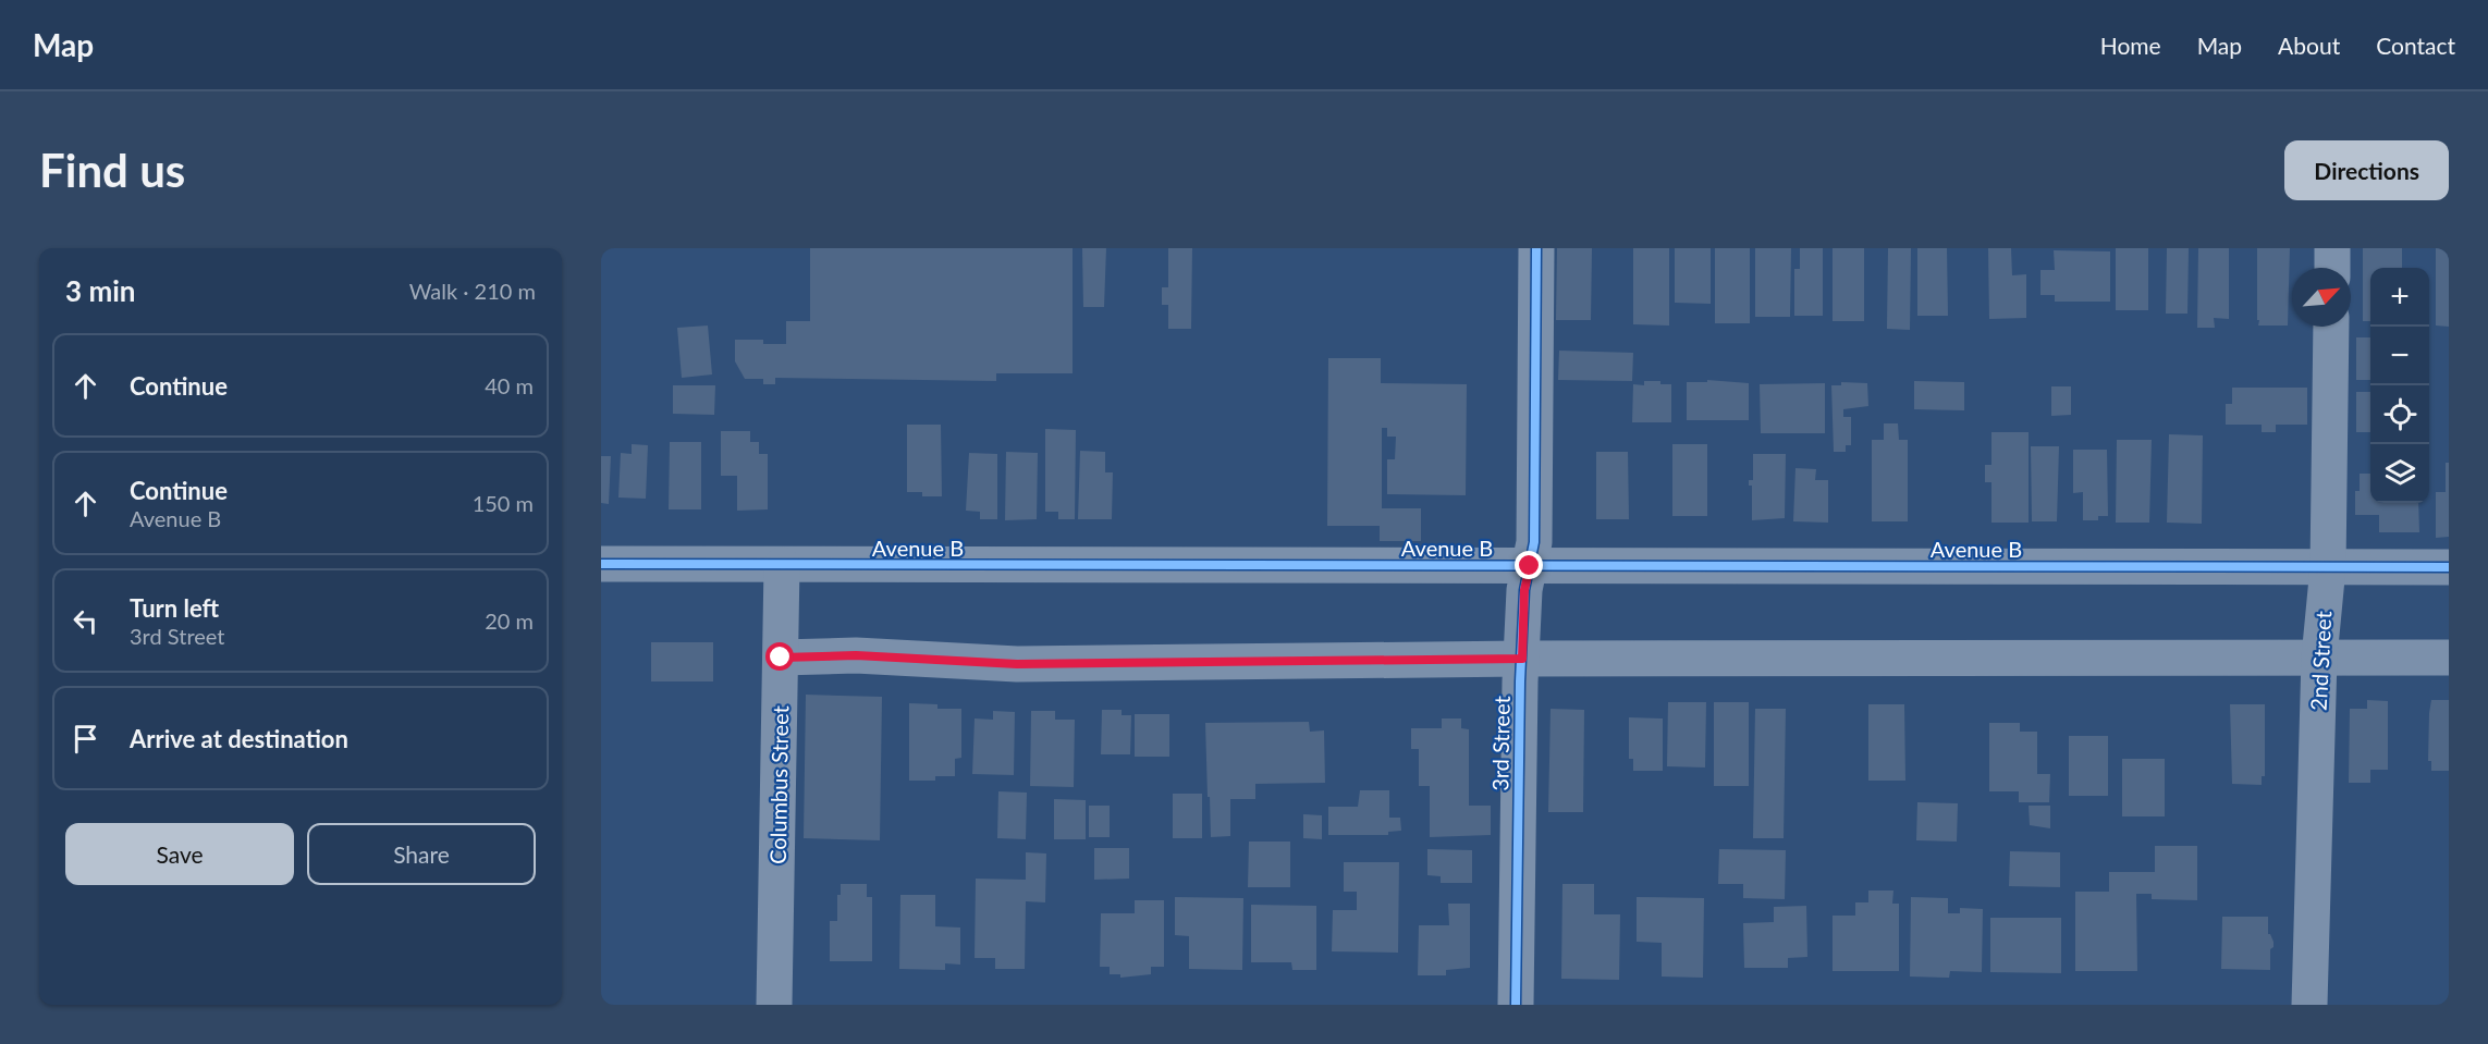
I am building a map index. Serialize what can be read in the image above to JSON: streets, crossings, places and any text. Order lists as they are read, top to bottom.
{
  "streets": {
    "street": [
      "Avenue B",
      "2nd Street",
      "3rd Street",
      "Columbus Street"
    ]
  },
  "crossings": [
    ["Avenue B", "2nd Street"],
    ["Avenue B", "3rd Street"],
    ["Avenue B", "Columbus Street"]
  ],
  "north": "top right",
  "page": {
    "header": "Map",
    "nav": [
      "Home",
      "Map",
      "About",
      "Contact"
    ],
    "buttons": [
      "Directions",
      ["Save", "Share"]
    ],
    "title": "Find us",
    "heading": ["3 min", "Walk · 210 m"],
    "map_buttons": ["+", "−"],
    "list": [
      ["Continue", "40 m"],
      ["Continue", "Avenue B", "150 m"],
      ["Turn left", "3rd Street", "20 m"],
      "Arrive at destination"
    ]
  }
}
